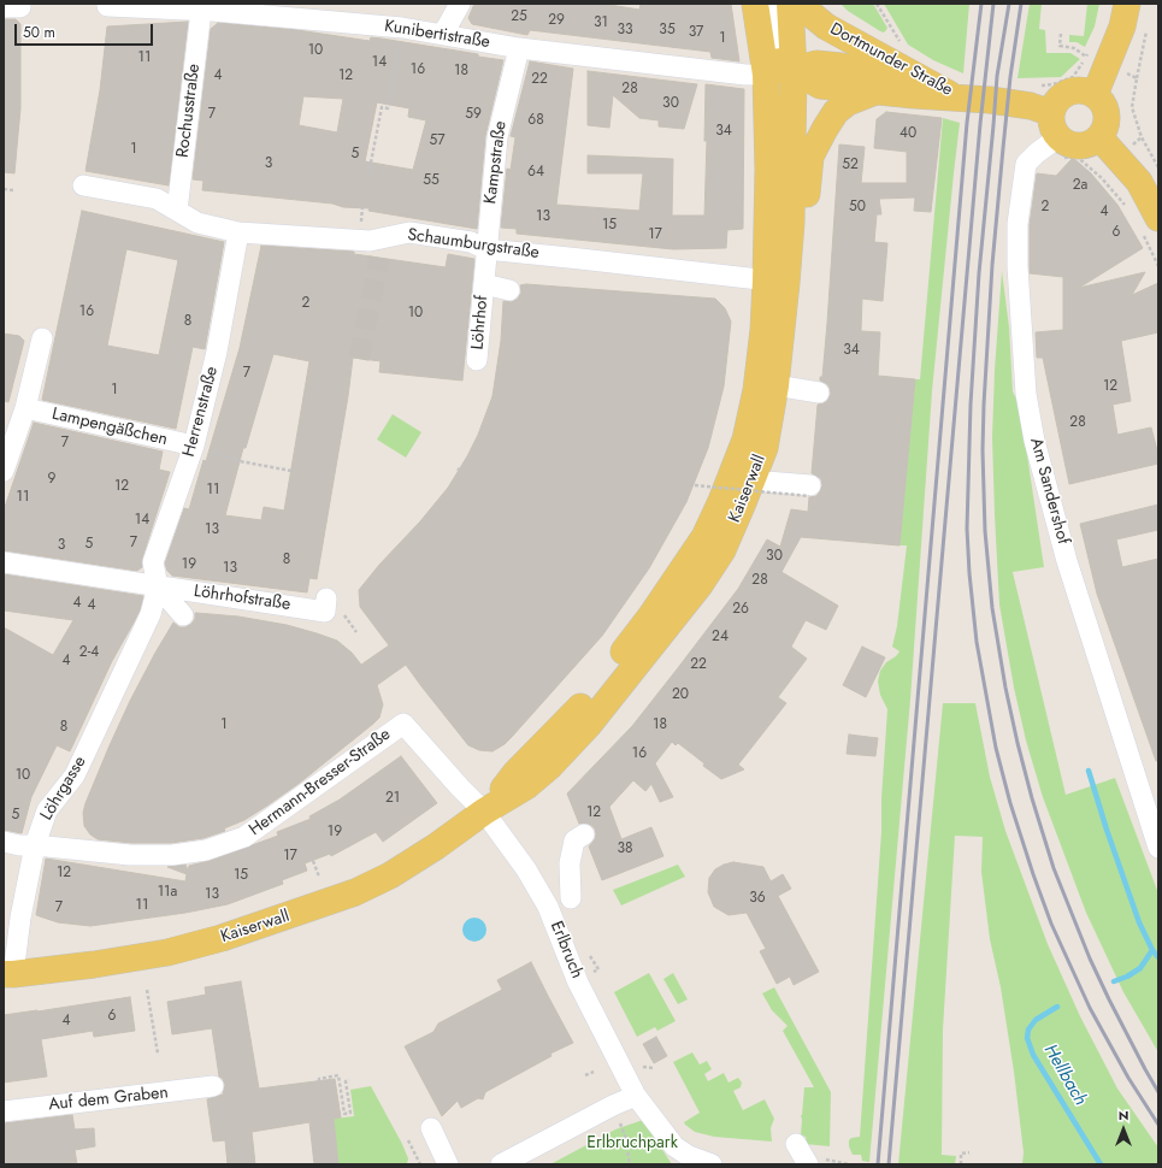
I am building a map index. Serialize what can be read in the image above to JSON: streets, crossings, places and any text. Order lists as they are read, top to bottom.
{
  "streets": {
    "main road": ["Dortmunder Straße", "Kaiserwall"],
    "street": [
      "Kunibertistraße",
      "Rochusstraße",
      "Kampstraße",
      "Schaumburgstraße",
      "Löhrhof",
      "Herrenstraße",
      "Lampengäßchen",
      "Am Sandershof",
      "Löhrhofstraße",
      "Hermann-Bresser-Straße",
      "Löhrgasse",
      "Erlbruch",
      "Auf dem Graben"
    ]
  },
  "crossings": [
    ["Kunibertistraße", "Dortmunder Straße"],
    ["Kunibertistraße", "Rochusstraße"],
    ["Kunibertistraße", "Kampstraße"],
    ["Kunibertistraße", "Kaiserwall"],
    ["Dortmunder Straße", "Kaiserwall"],
    ["Rochusstraße", "Schaumburgstraße"],
    ["Kampstraße", "Schaumburgstraße"],
    ["Kampstraße", "Löhrhof"],
    ["Schaumburgstraße", "Löhrhof"],
    ["Schaumburgstraße", "Herrenstraße"],
    ["Schaumburgstraße", "Kaiserwall"],
    ["Herrenstraße", "Lampengäßchen"],
    ["Herrenstraße", "Löhrhofstraße"],
    ["Herrenstraße", "Löhrgasse"],
    ["Kaiserwall", "Hermann-Bresser-Straße"],
    ["Kaiserwall", "Löhrgasse"],
    ["Kaiserwall", "Erlbruch"],
    ["Löhrhofstraße", "Löhrgasse"],
    ["Hermann-Bresser-Straße", "Löhrgasse"],
    ["Hermann-Bresser-Straße", "Erlbruch"]
  ],
  "water": ["Hellbach"],
  "parks": ["Erlbruchpark"],
  "house_numbers": [
    "25",
    "29",
    "31",
    "33",
    "35",
    "37",
    "1",
    "10",
    "11",
    "14",
    "16",
    "18",
    "4",
    "12",
    "22",
    "28",
    "30",
    "7",
    "59",
    "68",
    "34",
    "40",
    "57",
    "1",
    "5",
    "3",
    "52",
    "64",
    "55",
    "2a",
    "50",
    "2",
    "4",
    "13",
    "15",
    "6",
    "17",
    "2",
    "16",
    "10",
    "8",
    "34",
    "7",
    "12",
    "1",
    "28",
    "7",
    "9",
    "12",
    "11",
    "11",
    "14",
    "13",
    "7",
    "5",
    "3",
    "30",
    "8",
    "19",
    "13",
    "28",
    "4",
    "4",
    "26",
    "24",
    "2-4",
    "4",
    "22",
    "20",
    "1",
    "18",
    "8",
    "16",
    "10",
    "21",
    "12",
    "5",
    "19",
    "38",
    "17",
    "12",
    "15",
    "11a",
    "13",
    "36",
    "11",
    "7",
    "6",
    "4"
  ],
  "scale_bar": "50 m",
  "north": "top"
}
